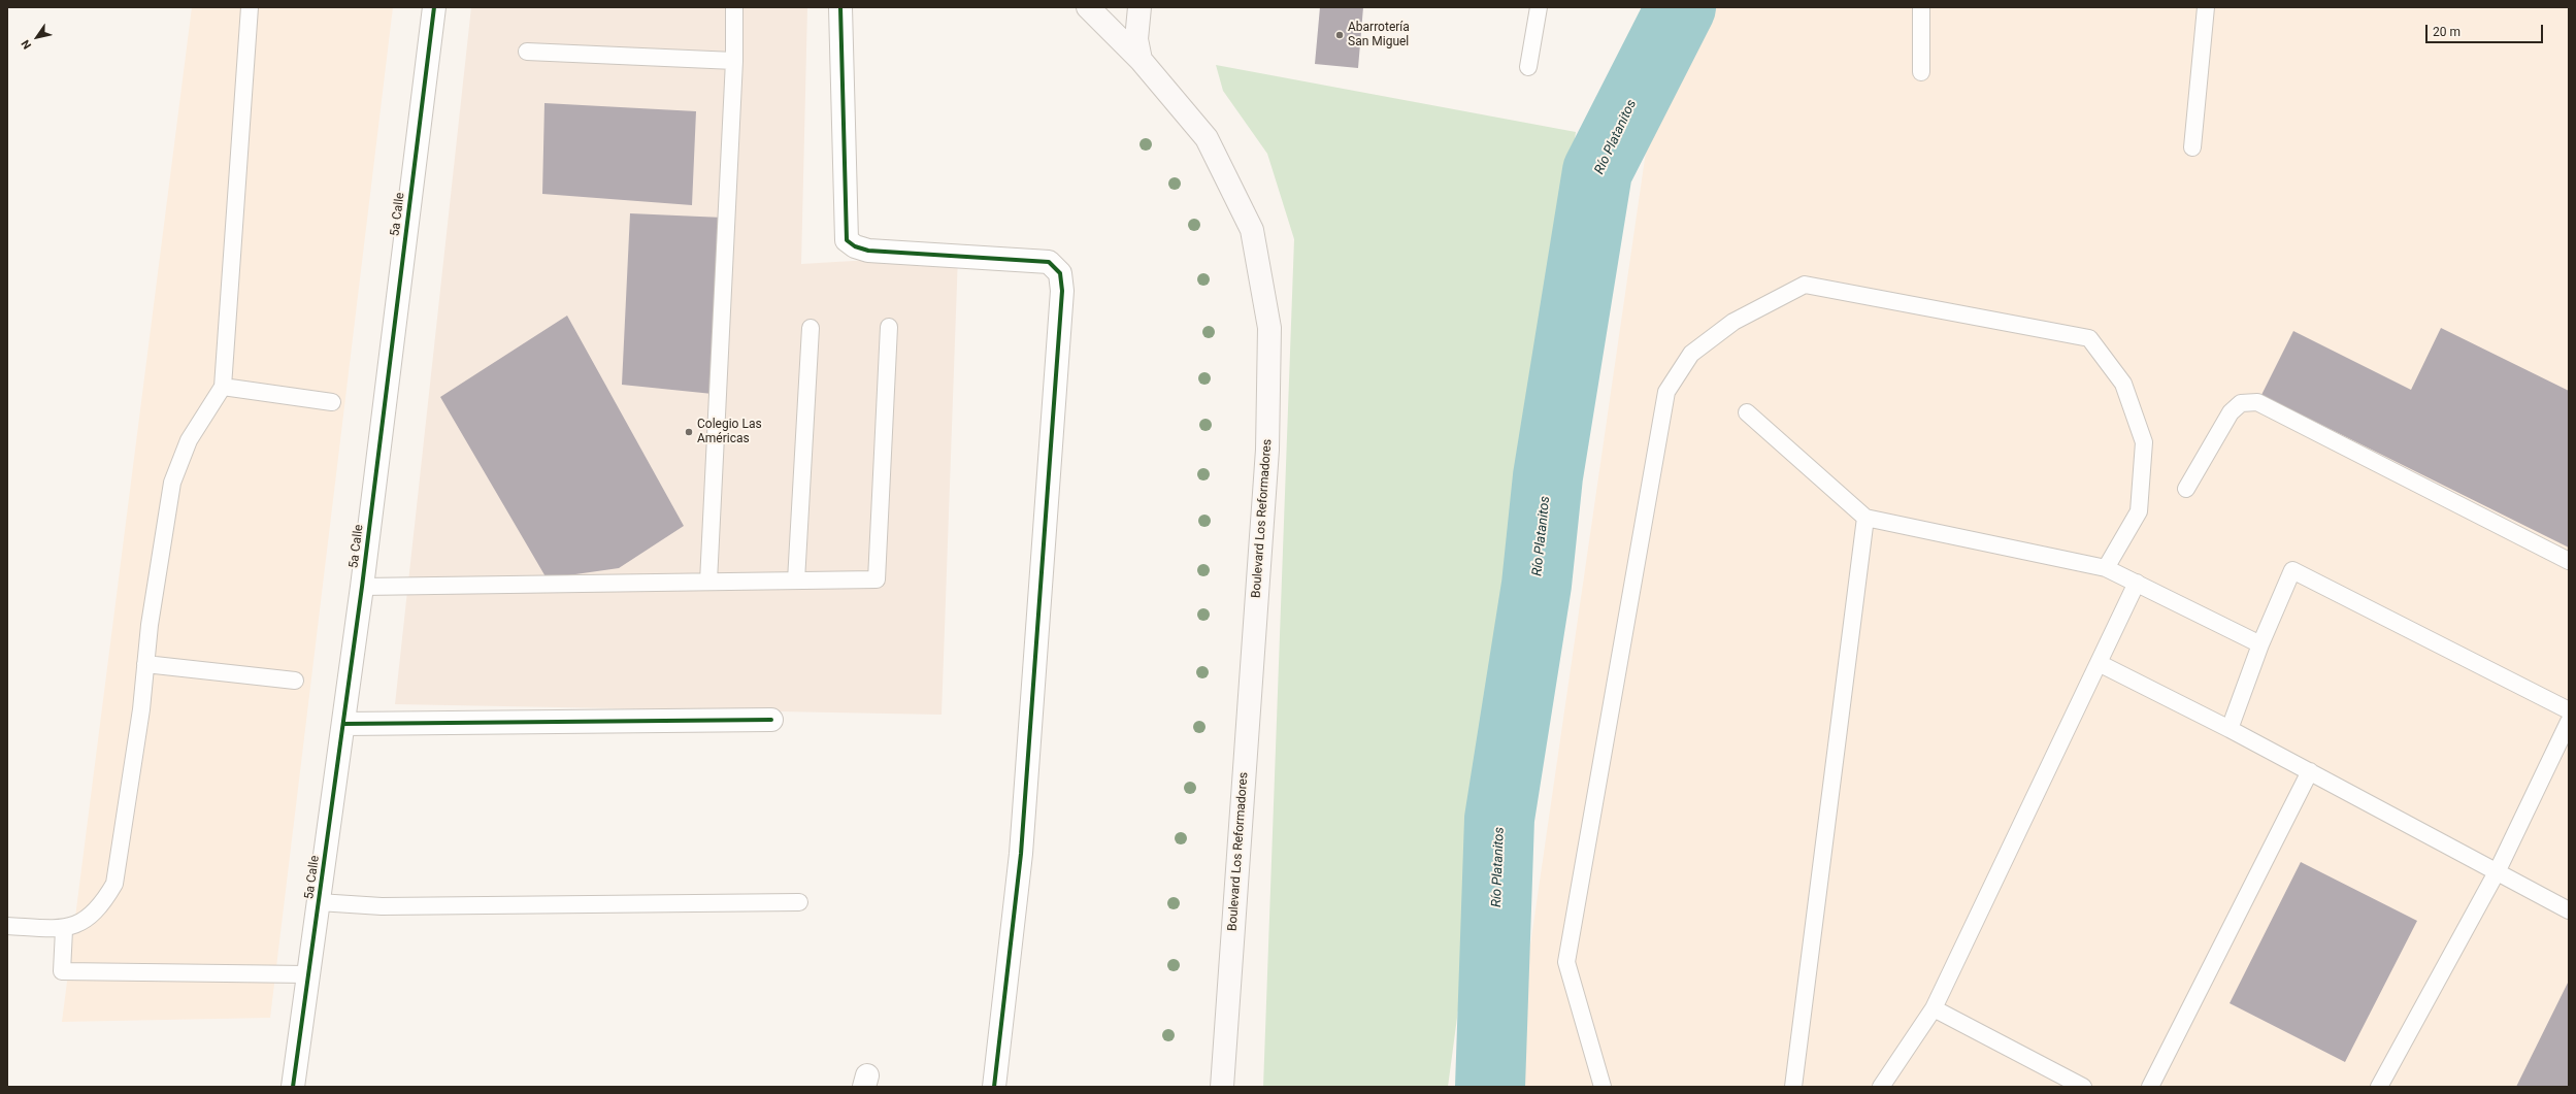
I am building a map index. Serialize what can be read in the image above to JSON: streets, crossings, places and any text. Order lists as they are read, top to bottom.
{
  "streets": {
    "main road": ["Boulevard Los Reformadores"],
    "street": ["5a Calle"]
  },
  "water": ["Río Platanitos"],
  "places": ["Abarrotería San Miguel", "Colegio Las Américas"],
  "scale_bar": "20 m",
  "north": "bottom left"
}
